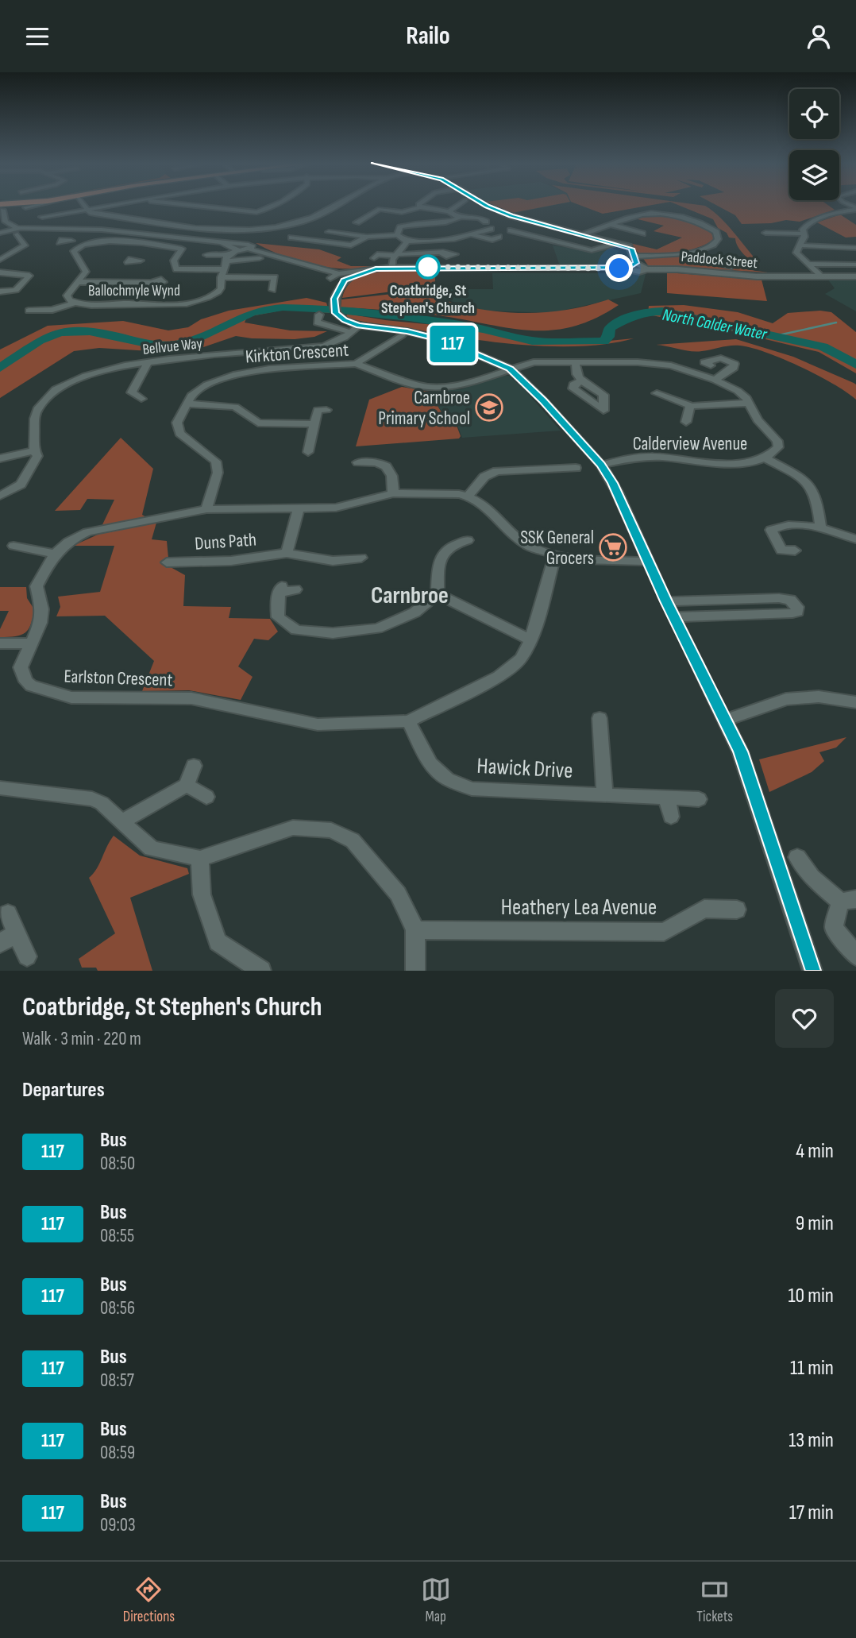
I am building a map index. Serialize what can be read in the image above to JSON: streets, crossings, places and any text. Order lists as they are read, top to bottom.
{
  "streets": {
    "street": [
      "Paddock Street",
      "Ballochmyle Wynd",
      "Bellvue Way",
      "Kirkton Crescent",
      "Calderview Avenue",
      "Duns Path",
      "Earlston Crescent",
      "Hawick Drive",
      "Heathery Lea Avenue"
    ]
  },
  "crossings": [
    ["Kirkton Crescent", "Calderview Avenue"],
    ["Kirkton Crescent", "Earlston Crescent"],
    ["Earlston Crescent", "Hawick Drive"]
  ],
  "districts": ["Carnbroe"],
  "water": ["North Calder Water"],
  "places": {
    "other": ["Coatbridge, St Stephen's Church"],
    "school or university": ["Carnbroe Primary School"],
    "supermarket": ["SSK General Grocers"]
  },
  "lines": ["bus line 117"],
  "page": {
    "header": "Railo",
    "on_map": "117",
    "heading": [
      ["Coatbridge, St Stephen's Church", "Walk · 3 min · 220 m"],
      "Departures"
    ],
    "list": [
      {
        "mark": "117",
        "name": "Bus",
        "note": "08:50",
        "value": "4 min"
      },
      {
        "mark": "117",
        "name": "Bus",
        "note": "08:55",
        "value": "9 min"
      },
      {
        "mark": "117",
        "name": "Bus",
        "note": "08:56",
        "value": "10 min"
      },
      {
        "mark": "117",
        "name": "Bus",
        "note": "08:57",
        "value": "11 min"
      },
      {
        "mark": "117",
        "name": "Bus",
        "note": "08:59",
        "value": "13 min"
      },
      {
        "mark": "117",
        "name": "Bus",
        "note": "09:03",
        "value": "17 min"
      }
    ],
    "tabs": ["Directions", "Map", "Tickets"]
  }
}
